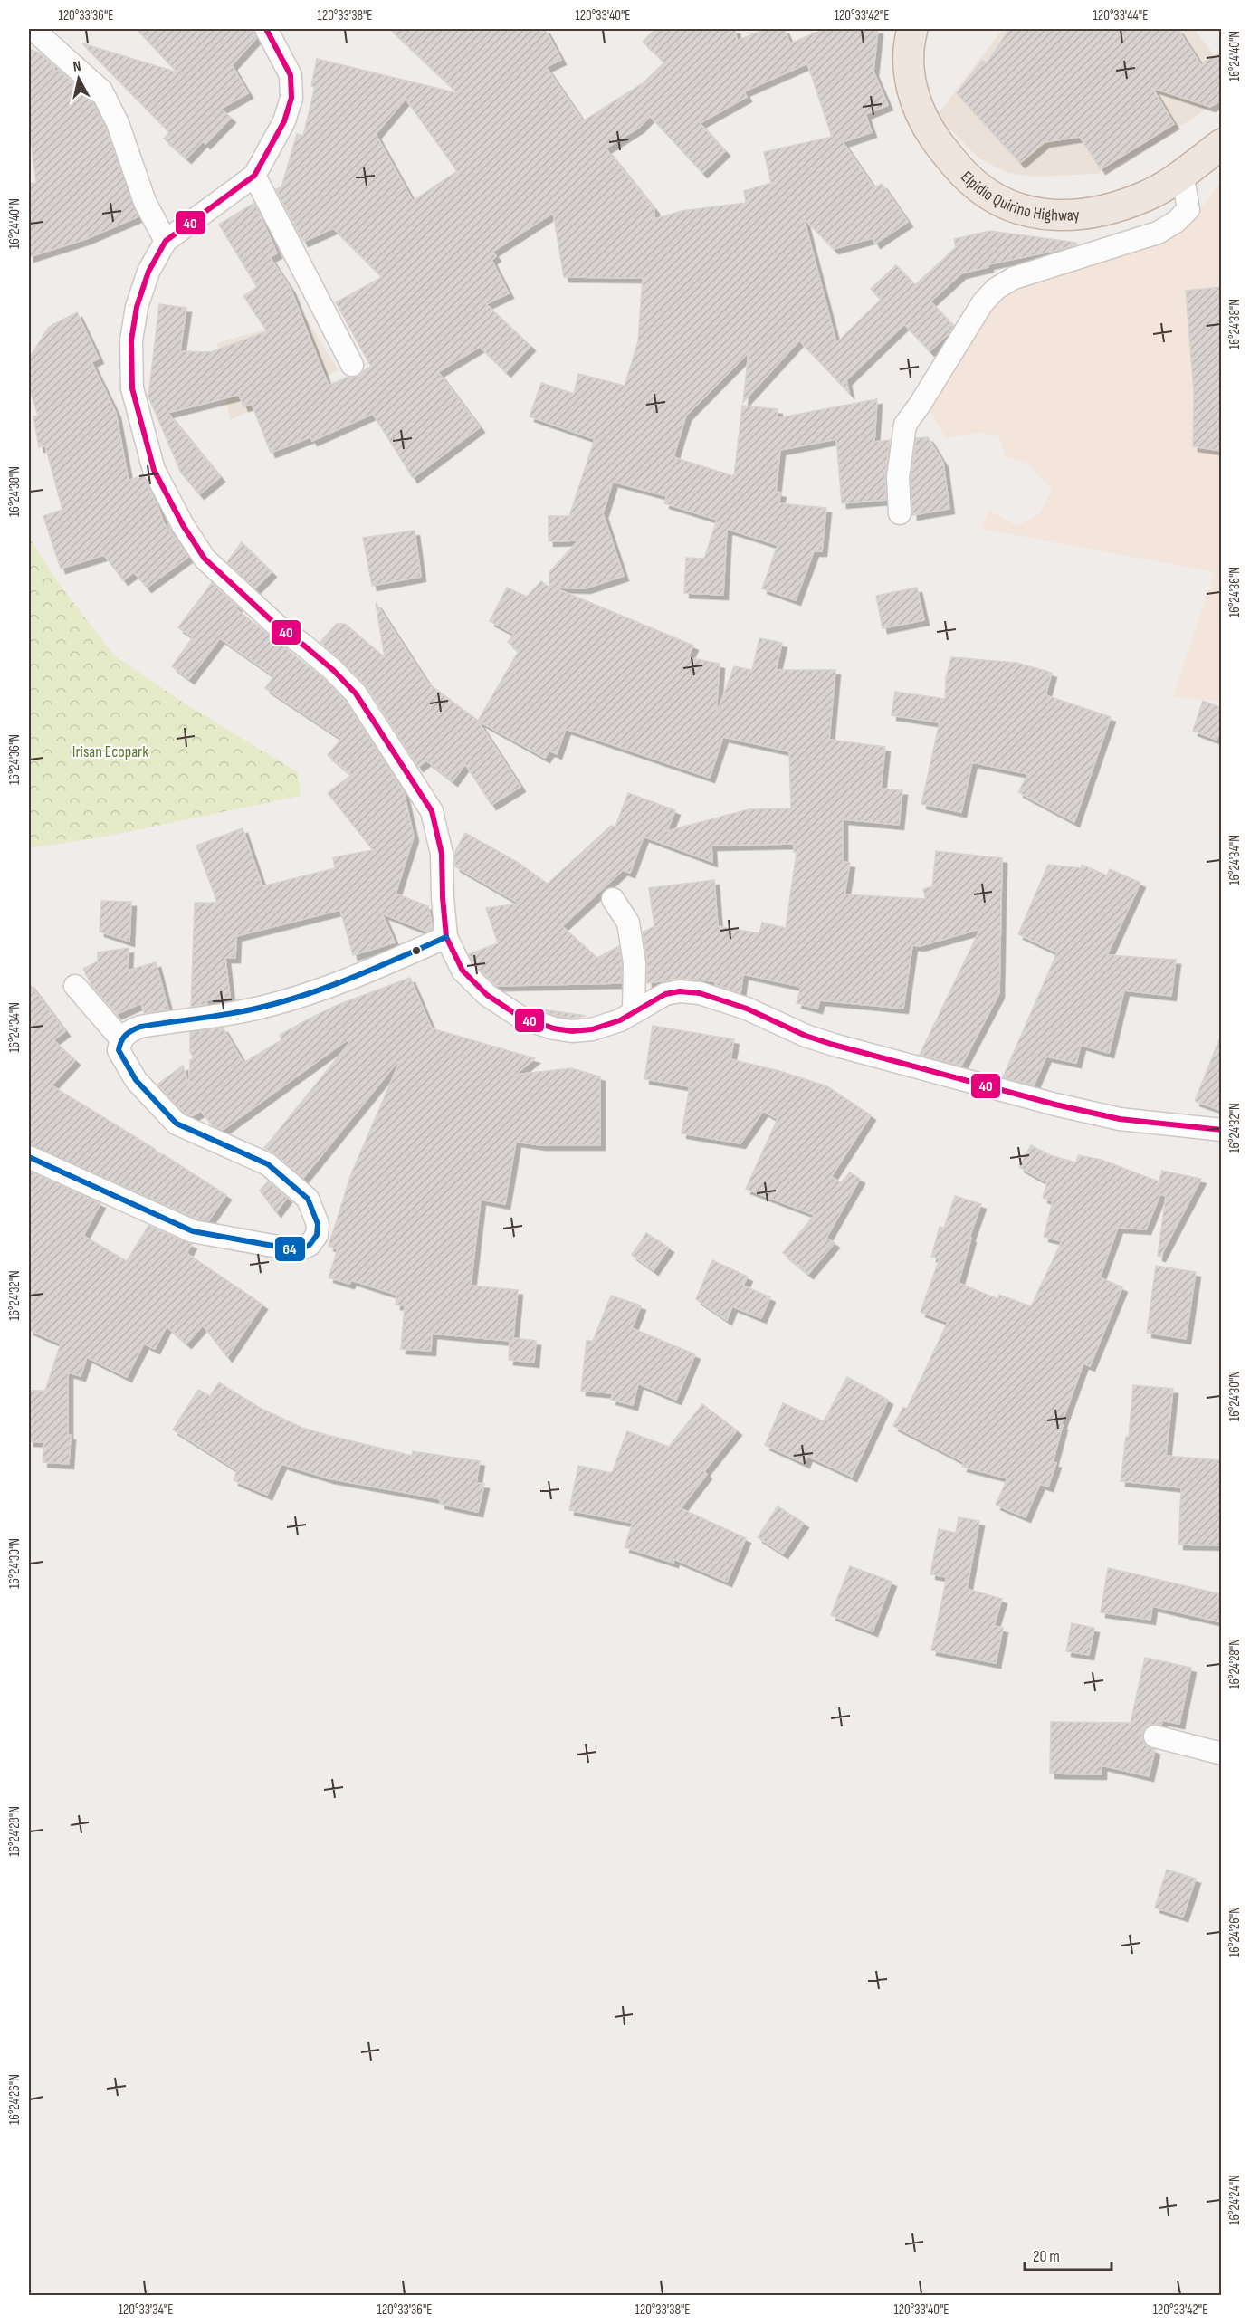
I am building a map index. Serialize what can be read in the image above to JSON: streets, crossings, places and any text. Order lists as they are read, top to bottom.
{
  "streets": {
    "highway": ["Elpidio Quirino Highway"]
  },
  "parks": ["Irisan Ecopark"],
  "lines": ["transit line 40", "transit line 64"],
  "scale_bar": "20 m",
  "north": "top",
  "coordinates": [
    "120°33'36\"E",
    "120°33'38\"E",
    "120°33'40\"E",
    "120°33'42\"E",
    "120°33'44\"E",
    "16°24'40\"N",
    "16°24'38\"N",
    "16°24'36\"N",
    "16°24'34\"N",
    "16°24'32\"N",
    "16°24'30\"N",
    "16°24'28\"N",
    "16°24'26\"N",
    "16°24'24\"N",
    "120°33'34\"E"
  ]
}
